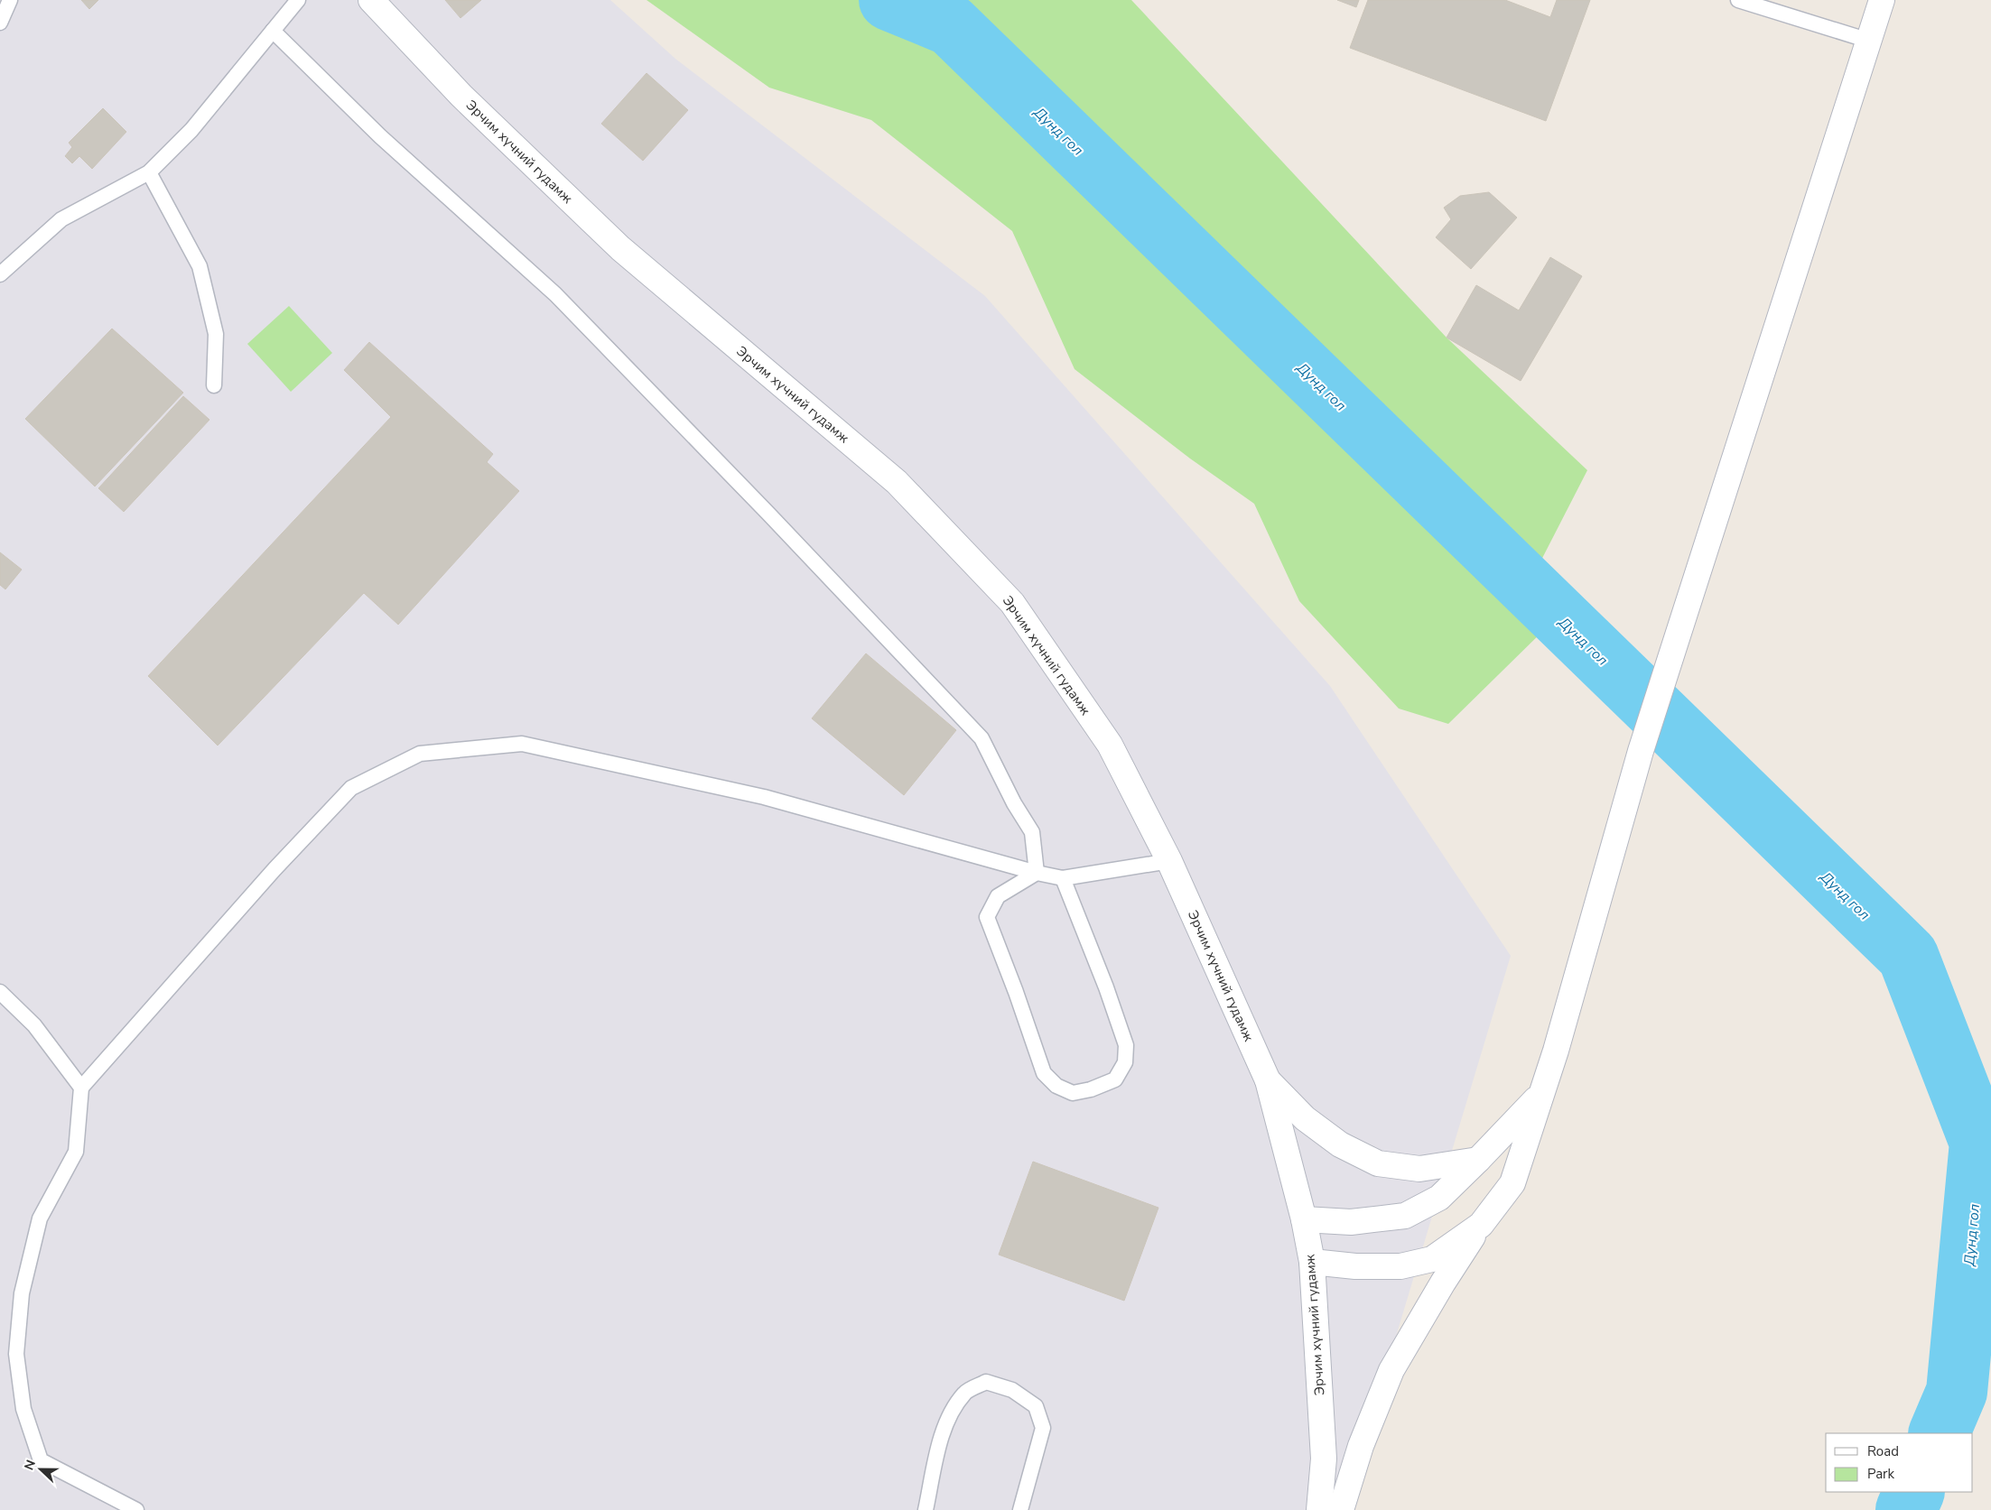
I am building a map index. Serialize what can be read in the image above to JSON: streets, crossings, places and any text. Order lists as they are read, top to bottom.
{
  "streets": {
    "street": ["Эрчим хүчний гудамж"]
  },
  "water": ["Дунд гол"],
  "legend": ["Road", "Park"],
  "north": "left"
}
